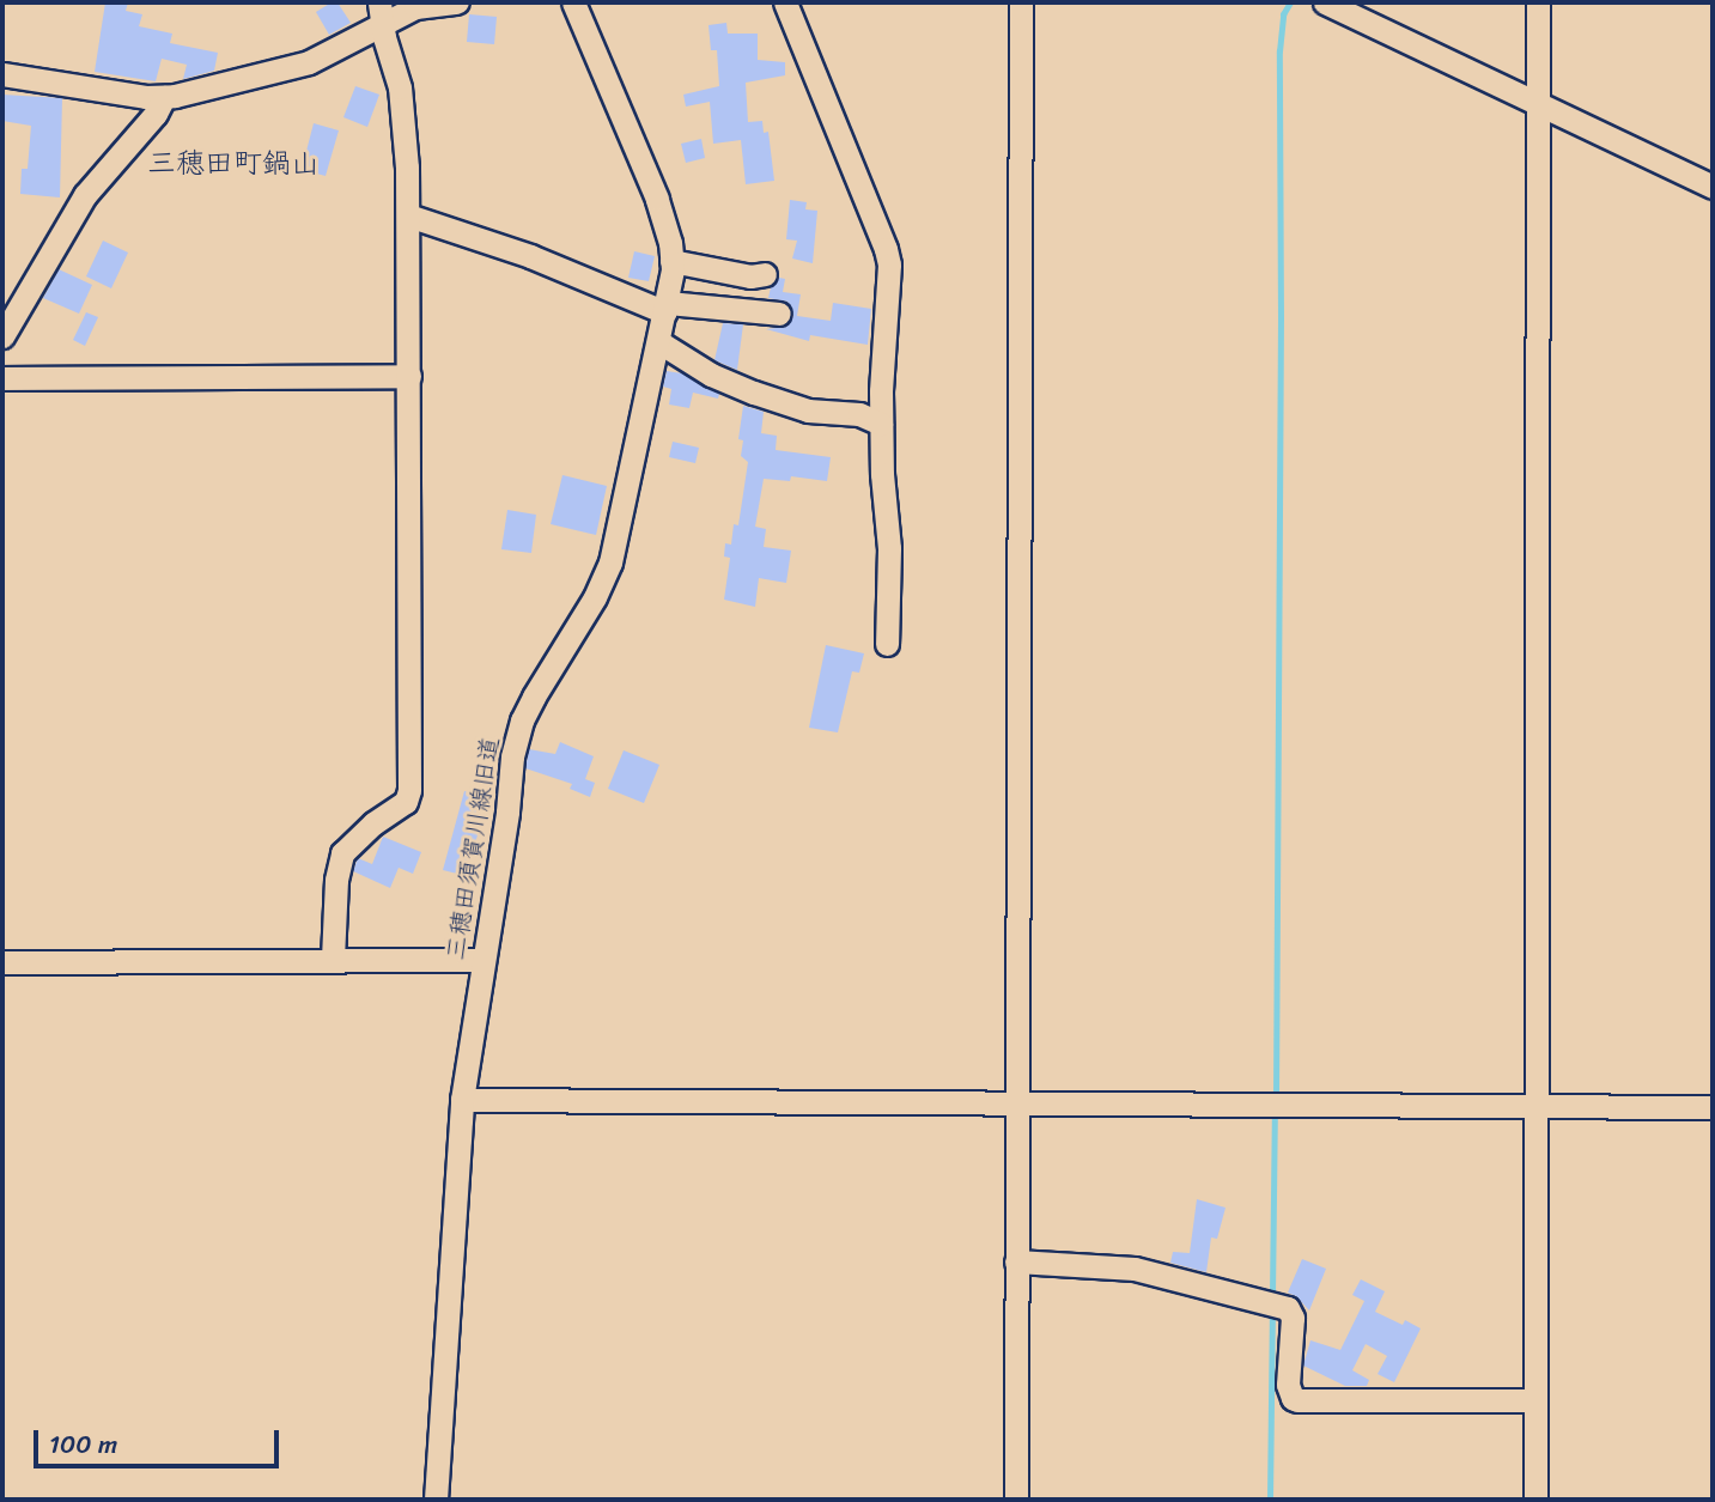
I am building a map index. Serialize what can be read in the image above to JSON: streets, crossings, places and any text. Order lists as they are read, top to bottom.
{
  "streets": {
    "street": ["三穂田須賀川線旧道"]
  },
  "districts": ["三穂田町鍋山"],
  "scale_bar": "100 m"
}
